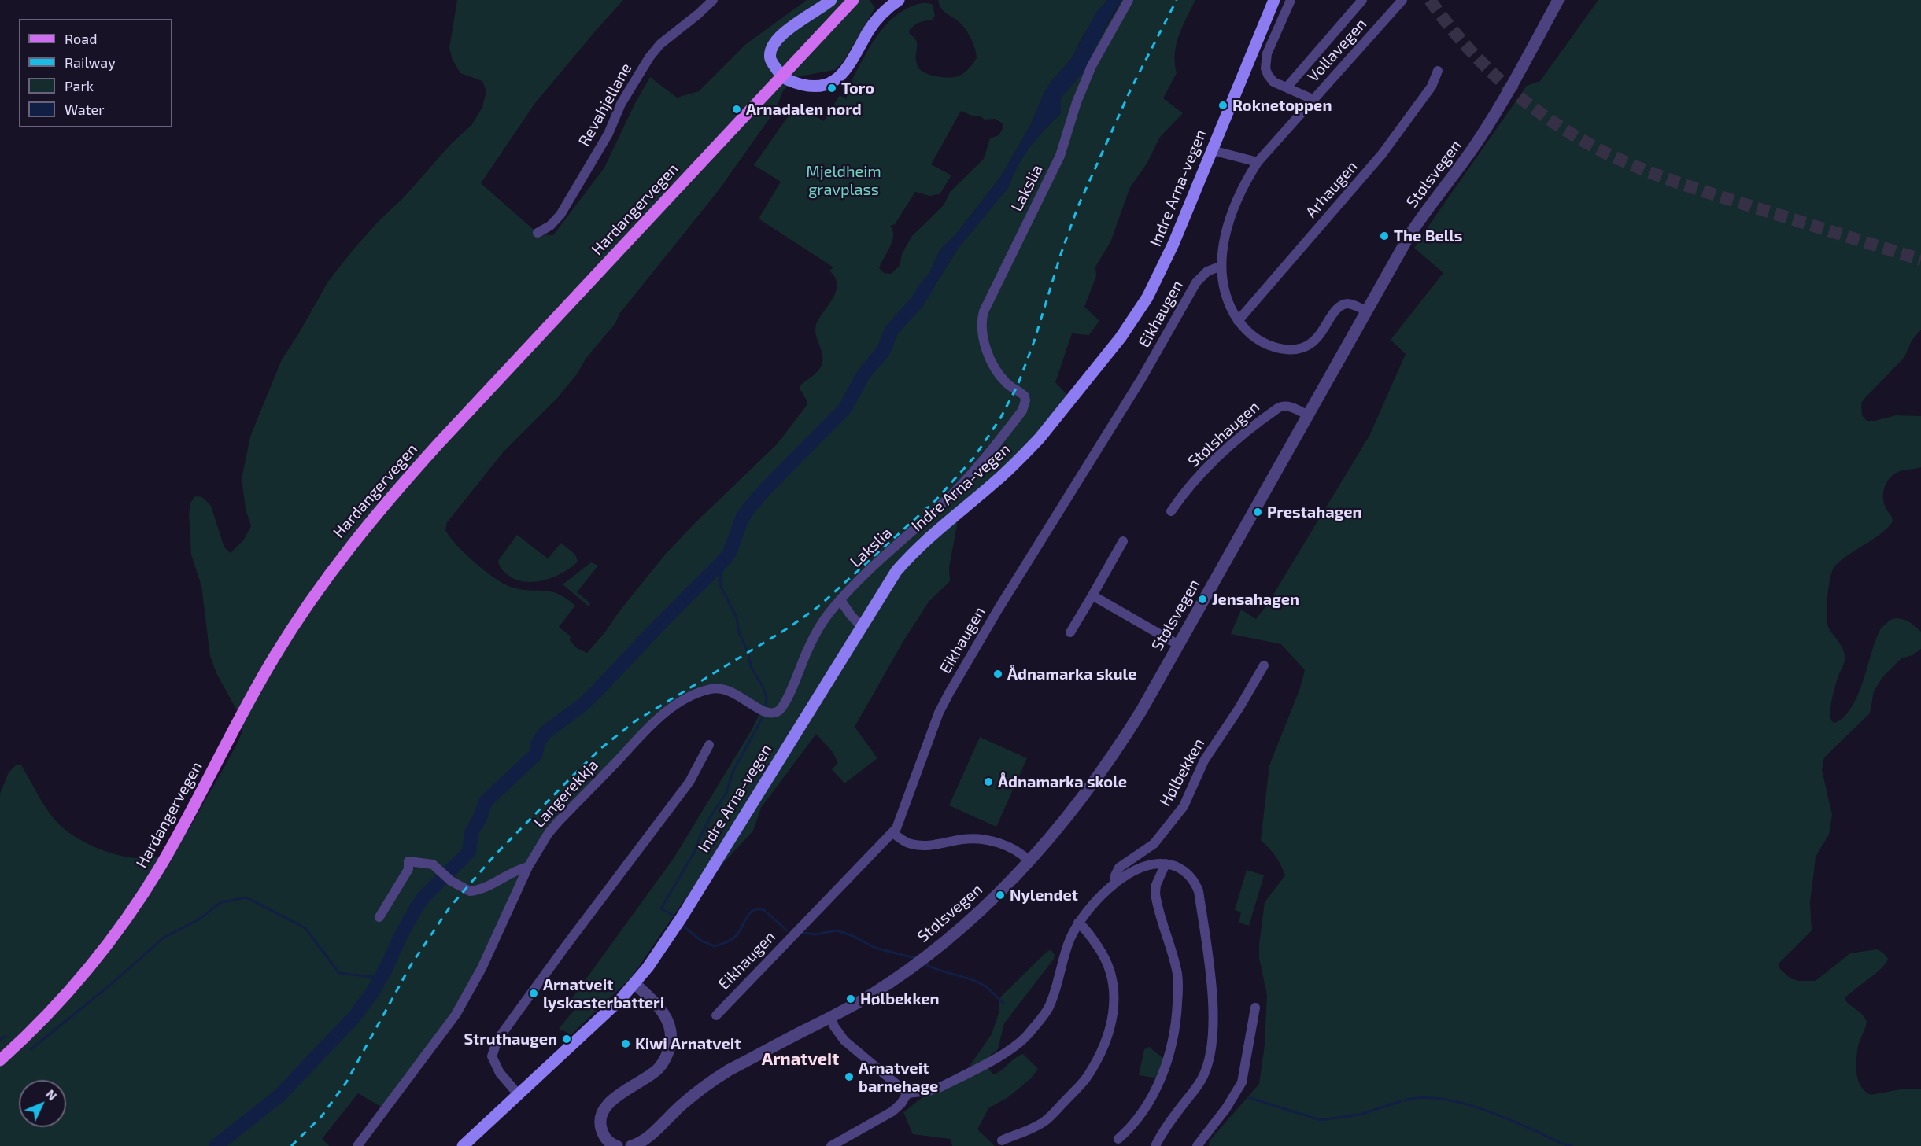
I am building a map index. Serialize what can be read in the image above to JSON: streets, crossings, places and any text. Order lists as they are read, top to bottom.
{
  "streets": {
    "main road": ["Indre Arna-vegen", "Hardangervegen"],
    "street": [
      "Vollavegen",
      "Revahjellane",
      "Stølsvegen",
      "Lakslia",
      "Arhaugen",
      "Eikhaugen",
      "Stølshaugen",
      "Hølbekken",
      "Langerekkja"
    ]
  },
  "crossings": [
    ["Vollavegen", "Arhaugen"],
    ["Vollavegen", "Eikhaugen"],
    ["Stølsvegen", "Stølshaugen"],
    ["Lakslia", "Langerekkja"]
  ],
  "districts": ["Arnatveit"],
  "parks": ["Mjeldheim gravplass"],
  "places": [
    "Toro",
    "Roknetoppen",
    "Arnadalen nord",
    "The Bells",
    "Prestahagen",
    "Jensahagen",
    "Ådnamarka skule",
    "Ådnamarka skole",
    "Nylendet",
    "Arnatveit lyskasterbatteri",
    "Hølbekken",
    "Struthaugen",
    "Kiwi Arnatveit",
    "Arnatveit barnehage"
  ],
  "legend": [
    "Road",
    "Railway",
    "Park",
    "Water"
  ],
  "north": "top right"
}
